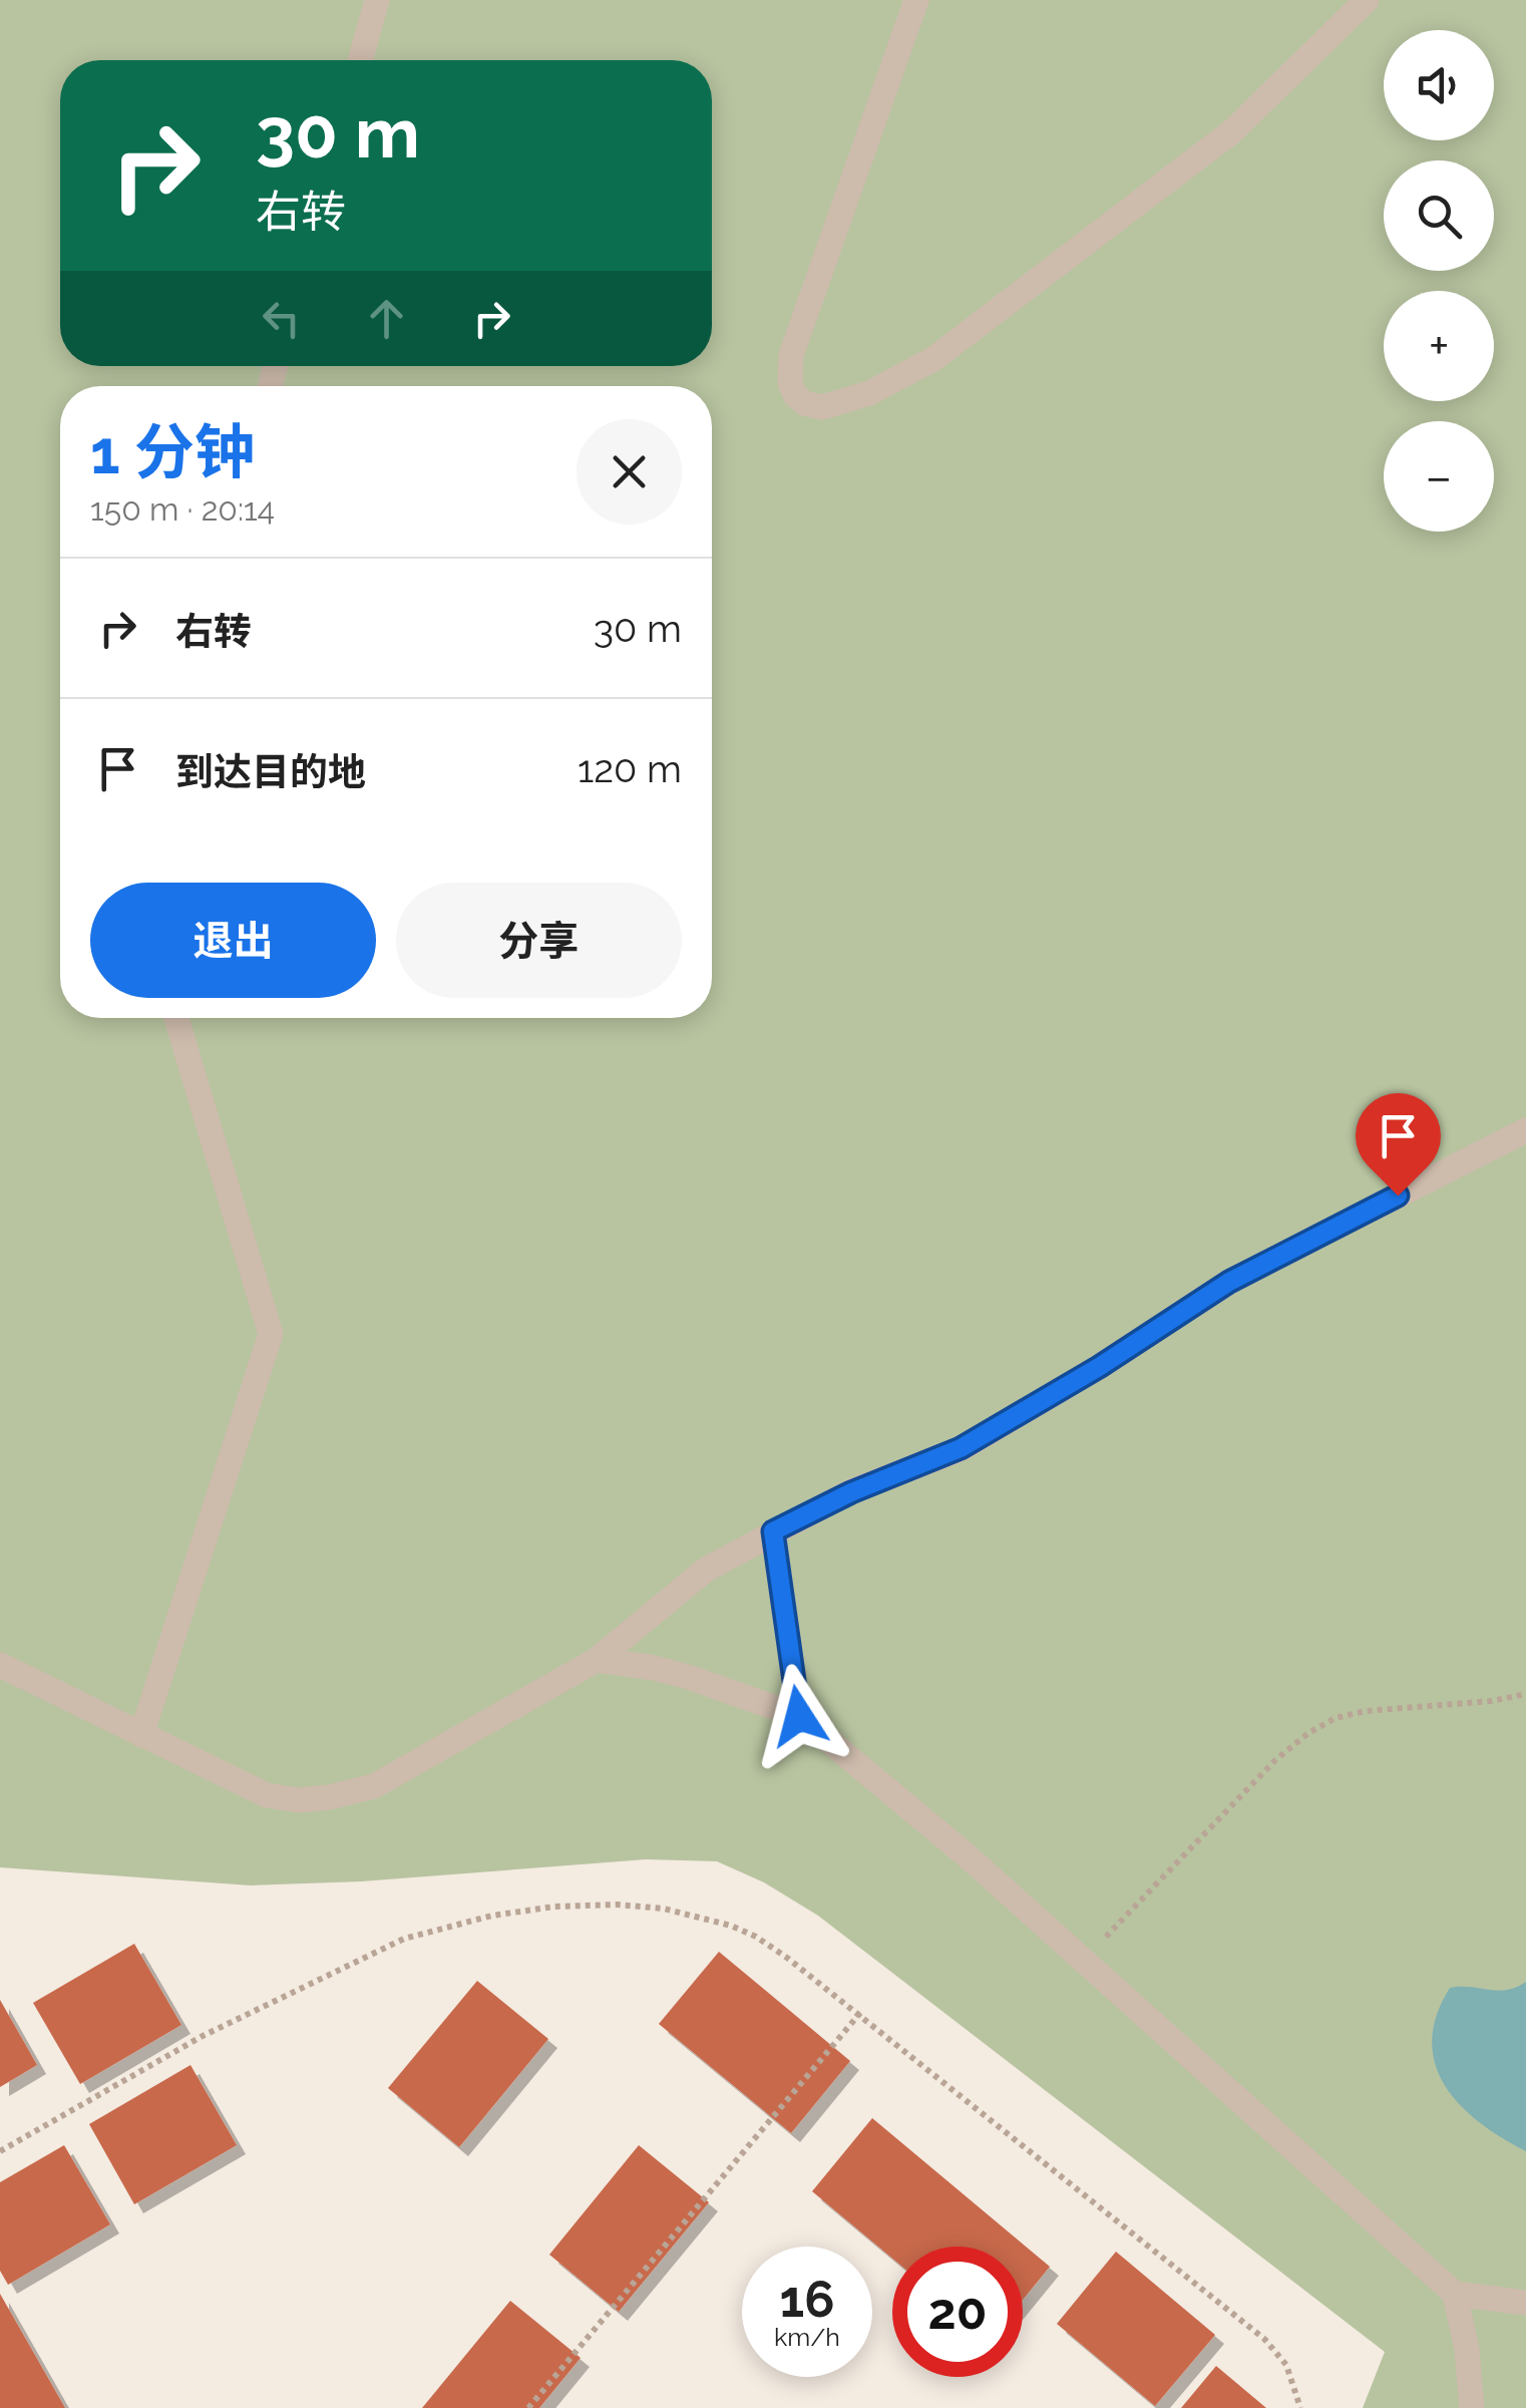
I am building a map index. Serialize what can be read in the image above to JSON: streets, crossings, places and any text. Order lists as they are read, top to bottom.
{
  "page": {
    "map_buttons": ["+", "−"],
    "turn": ["30 m", "右转"],
    "heading": ["1 分钟", "150 m · 20:14"],
    "list": [
      {
        "name": "右转",
        "value": "30 m"
      },
      {
        "name": "到达目的地",
        "value": "120 m"
      }
    ],
    "buttons": ["退出", "分享"],
    "speed": "16 km/h",
    "limit": "20"
  }
}
